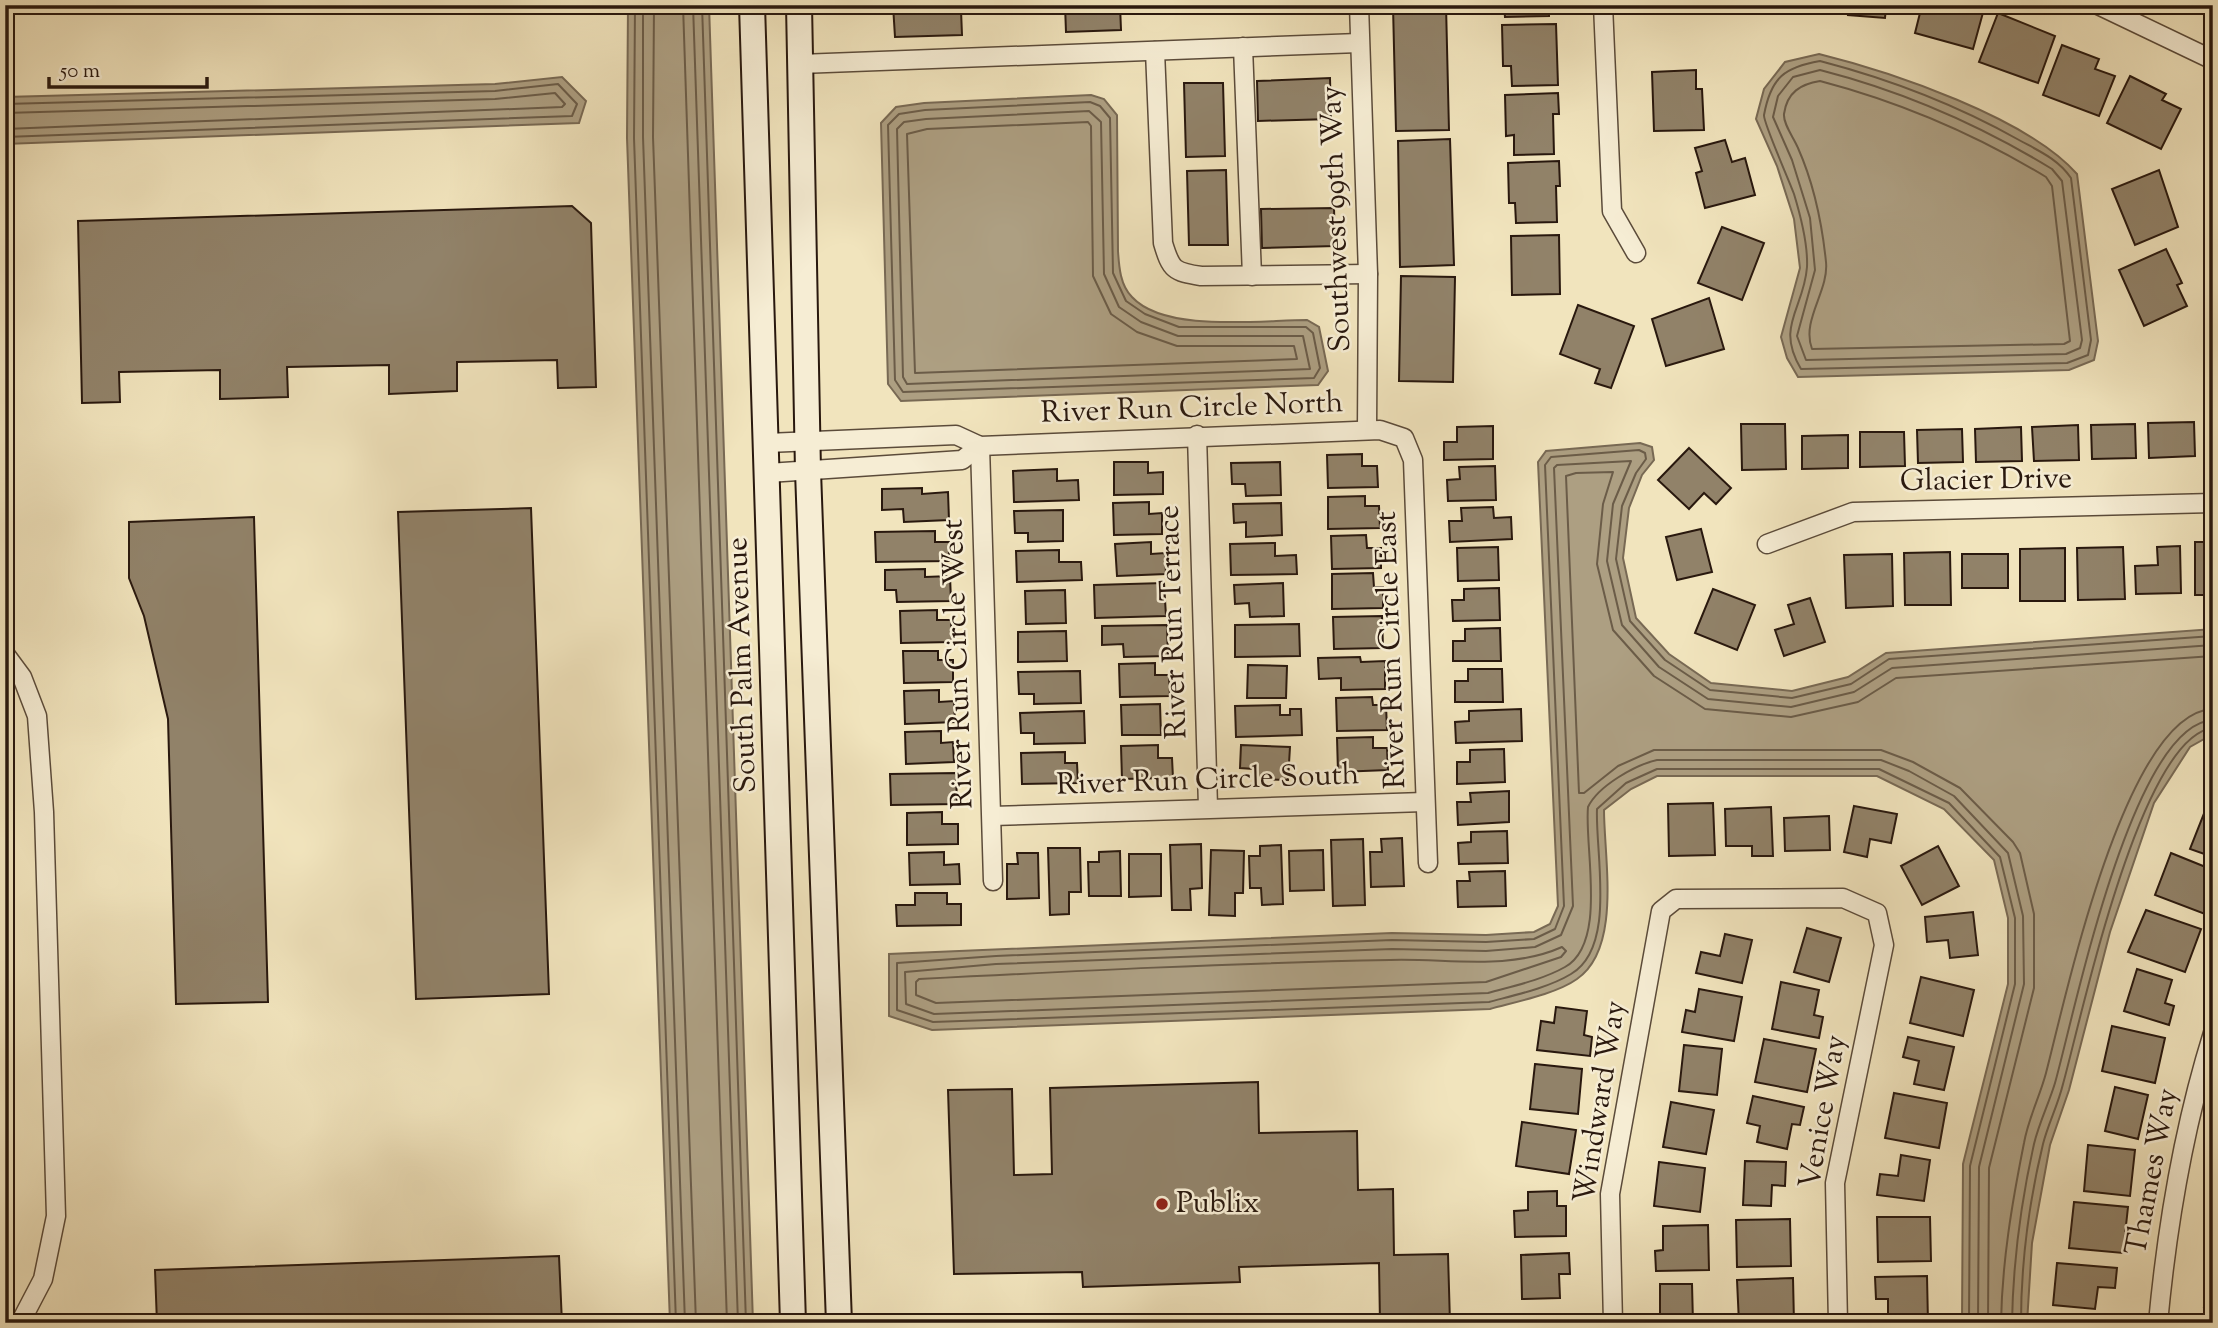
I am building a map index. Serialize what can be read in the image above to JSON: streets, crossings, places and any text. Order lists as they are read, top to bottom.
{
  "streets": {
    "main road": ["South Palm Avenue"],
    "street": [
      "Southwest 99th Way",
      "River Run Circle North",
      "Glacier Drive",
      "River Run Terrace",
      "River Run Circle East",
      "River Run Circle West",
      "River Run Circle South",
      "Windward Way",
      "Venice Way",
      "Thames Way"
    ]
  },
  "crossings": [
    ["Southwest 99th Way", "River Run Circle North"],
    ["River Run Circle North", "River Run Terrace"],
    ["River Run Circle North", "River Run Circle East"],
    ["River Run Circle North", "River Run Circle West"],
    ["River Run Circle North", "South Palm Avenue"],
    ["River Run Terrace", "River Run Circle South"],
    ["River Run Circle East", "River Run Circle South"],
    ["River Run Circle West", "River Run Circle South"],
    ["Windward Way", "Venice Way"]
  ],
  "places": ["Publix"],
  "scale_bar": "50 m"
}
